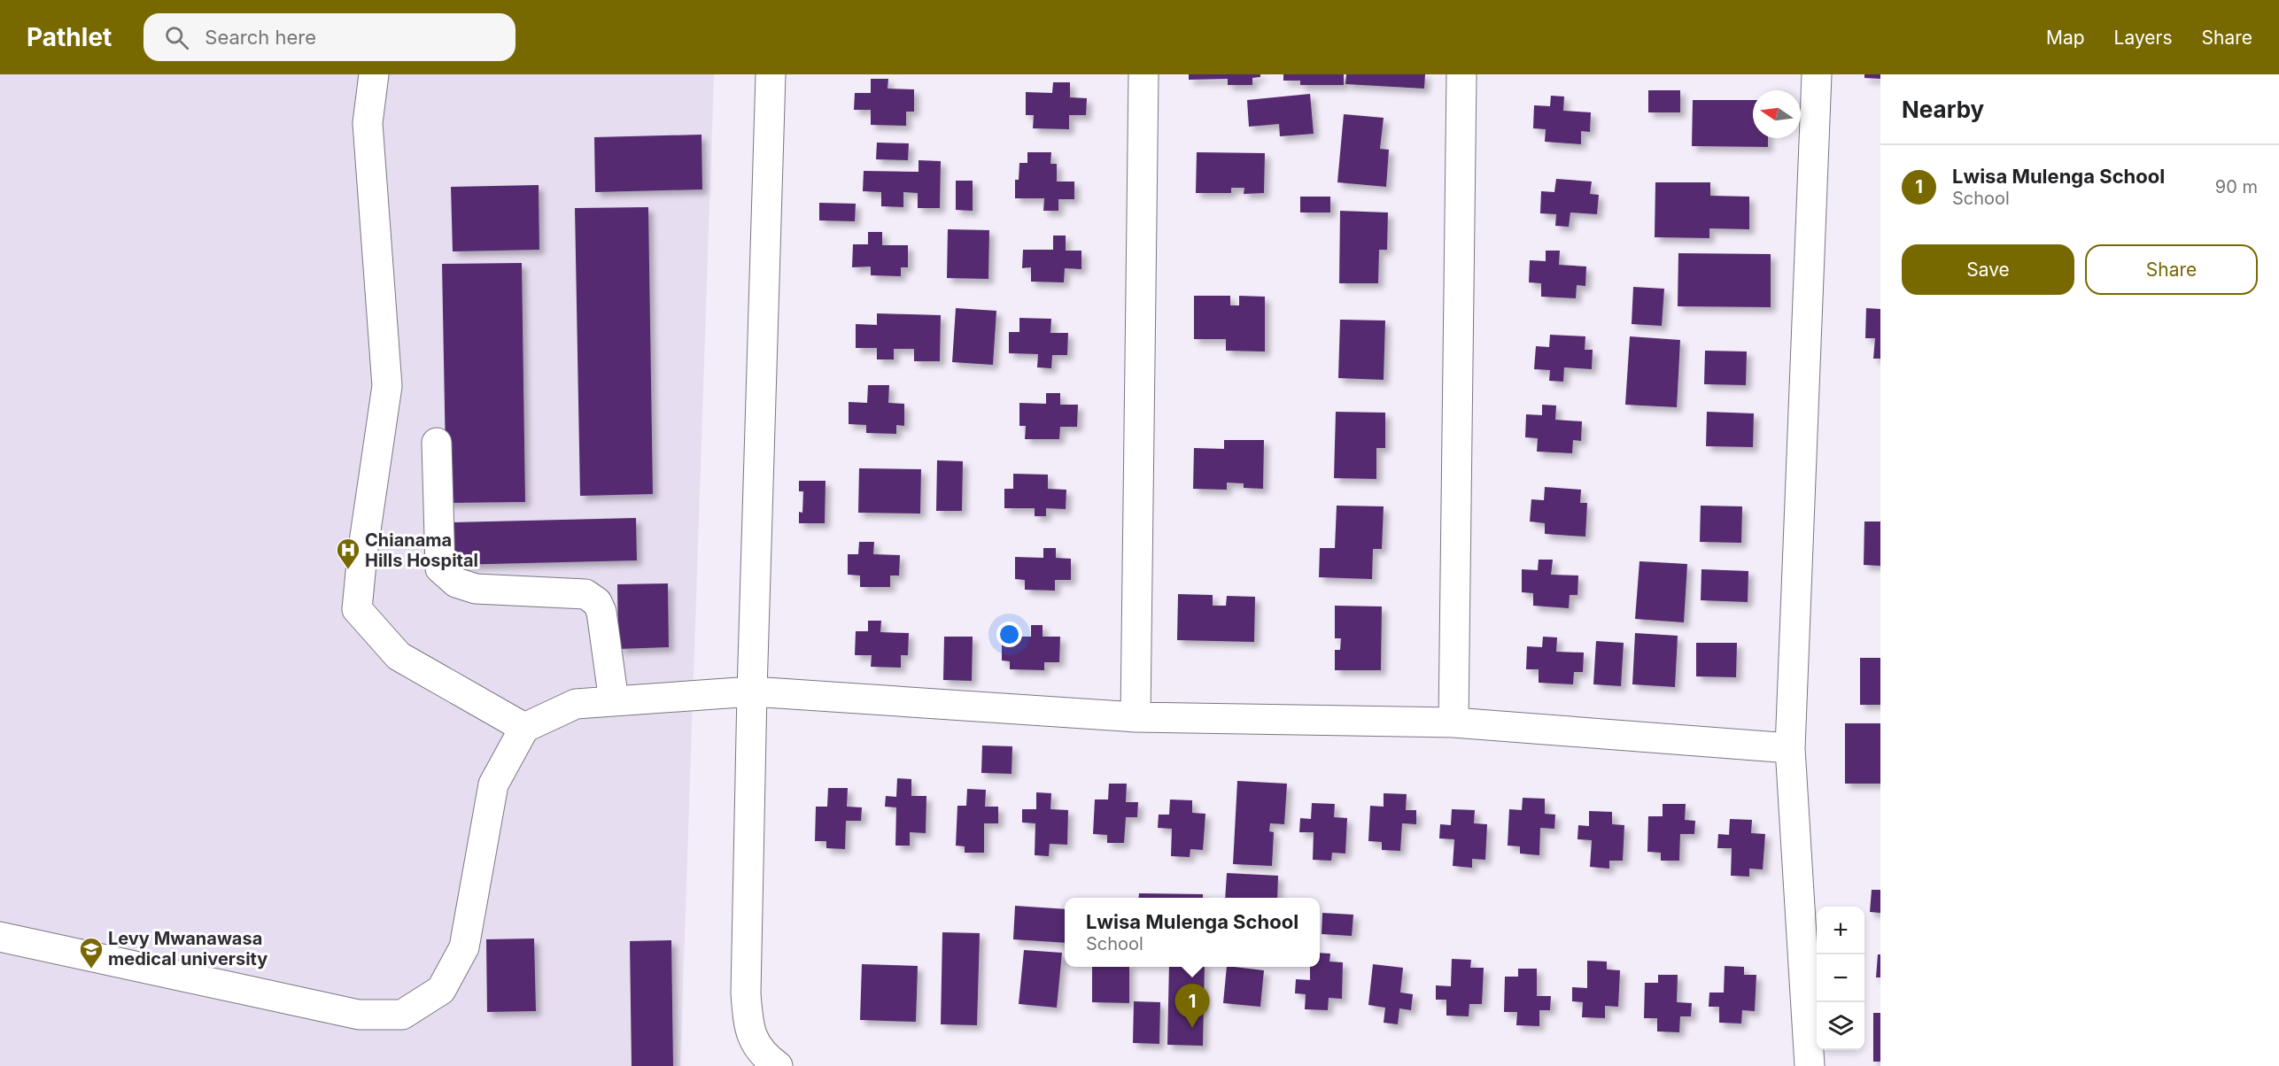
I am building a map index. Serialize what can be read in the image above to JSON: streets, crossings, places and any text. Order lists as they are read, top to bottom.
{
  "places": {
    "hospital": ["Chianama Hills Hospital"],
    "school or university": ["Levy Mwanawasa medical university"]
  },
  "north": "left",
  "page": {
    "header": "Pathlet",
    "search": "Search here",
    "nav": ["Map", "Layers", "Share"],
    "heading": "Nearby",
    "list": [
      {
        "mark": "1",
        "name": "Lwisa Mulenga School",
        "note": "School",
        "value": "90 m"
      }
    ],
    "buttons": ["Save", "Share"],
    "popup": ["Lwisa Mulenga School", "School"],
    "map_buttons": ["+", "−"],
    "pins": "1"
  }
}
